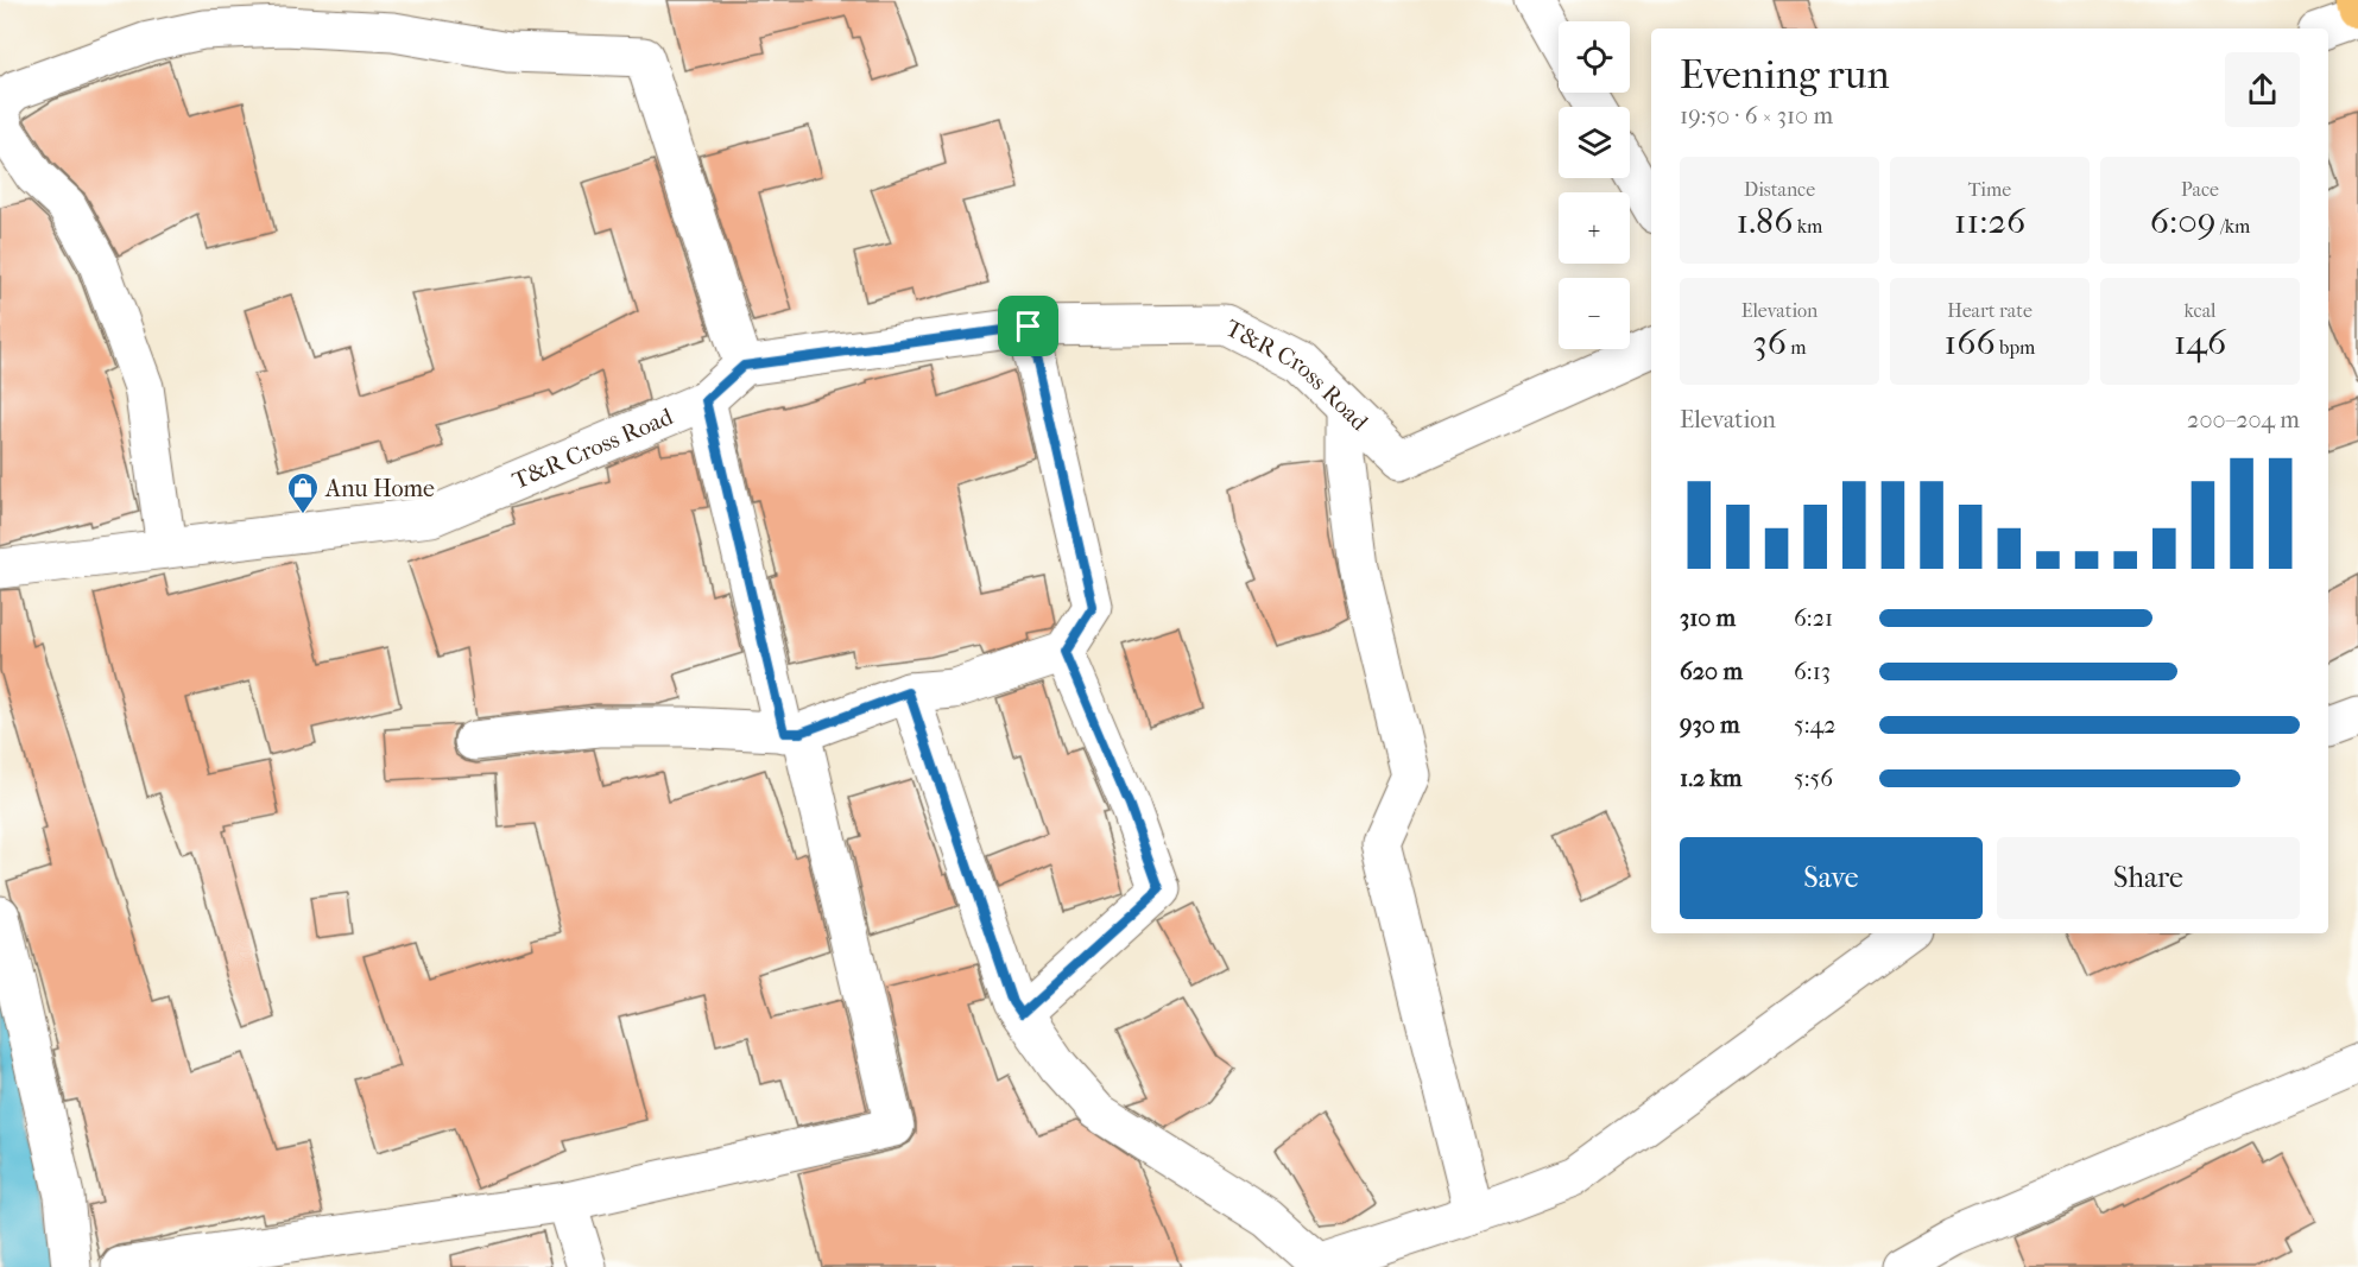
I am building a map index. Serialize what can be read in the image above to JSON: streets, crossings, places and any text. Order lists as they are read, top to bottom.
{
  "streets": {
    "street": ["T&R Cross Road"]
  },
  "places": {
    "shop": ["Anu Home"]
  },
  "page": {
    "map_buttons": ["+", "−"],
    "heading": ["Evening run", "19:50 · 6 × 310 m"],
    "stats": [
      ["Distance", "1.86 km"],
      ["Time", "11:26"],
      ["Pace", "6:09 /km"],
      ["Elevation", "36 m"],
      ["Heart rate", "166 bpm"],
      ["kcal", "146"]
    ],
    "chart": ["Elevation", "200–204 m"],
    "list": [
      {
        "name": "310 m",
        "note": "6:21"
      },
      {
        "name": "620 m",
        "note": "6:13"
      },
      {
        "name": "930 m",
        "note": "5:42"
      },
      {
        "name": "1.2 km",
        "note": "5:56"
      }
    ],
    "buttons": ["Save", "Share"]
  }
}
